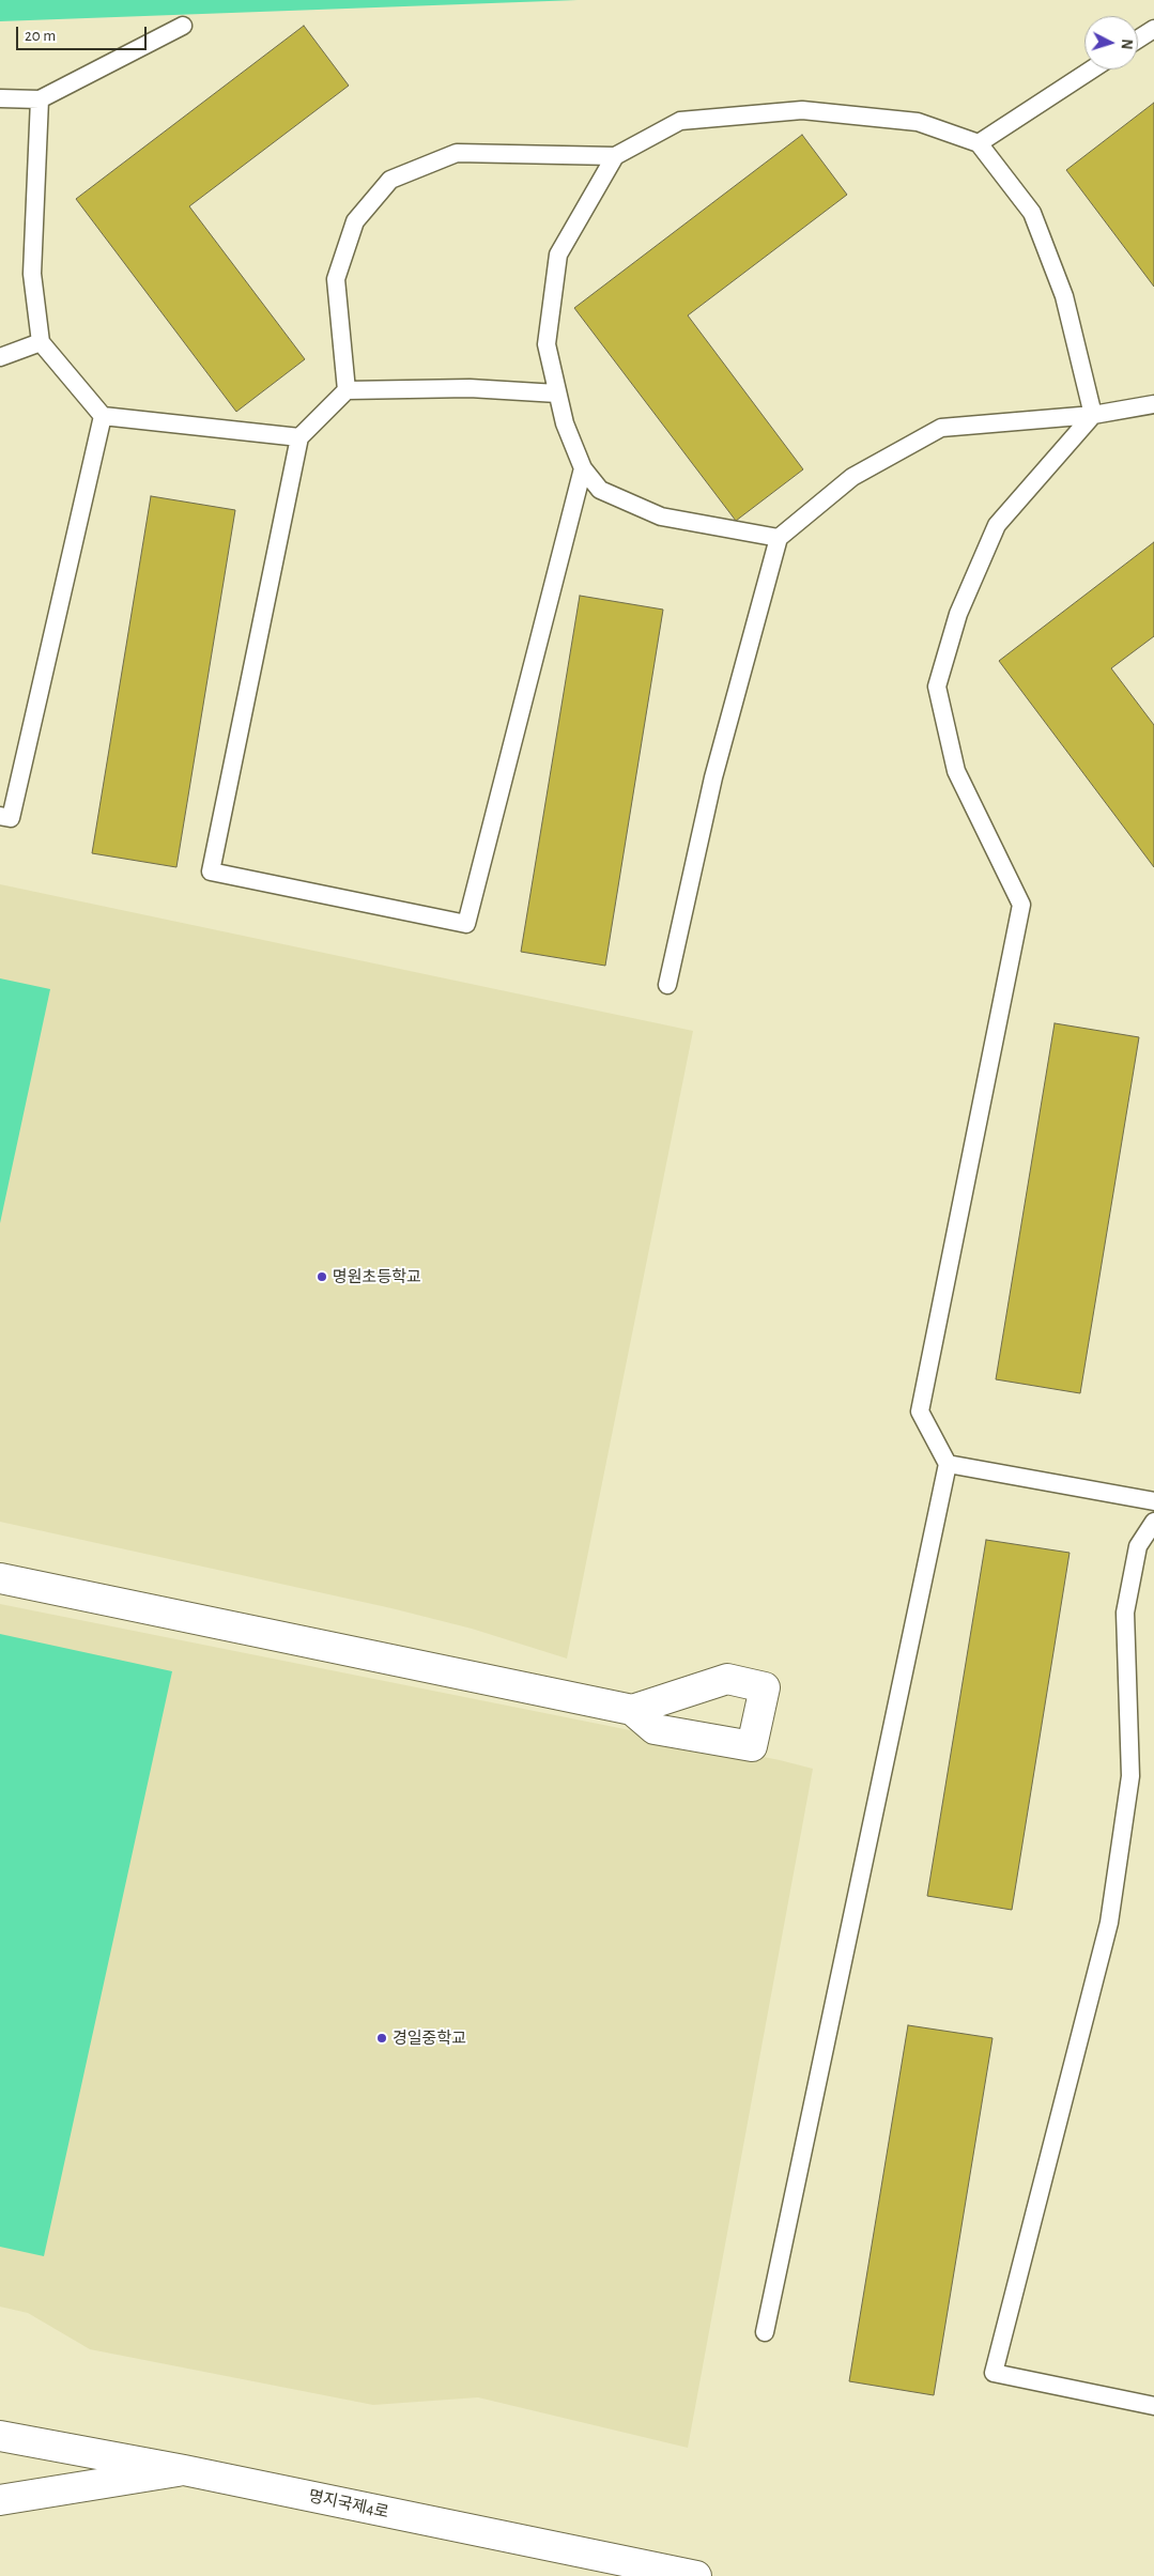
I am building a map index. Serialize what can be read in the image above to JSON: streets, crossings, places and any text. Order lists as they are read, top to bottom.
{
  "streets": {
    "street": ["명지국제4로"]
  },
  "places": ["명원초등학교", "경일중학교"],
  "scale_bar": "20 m",
  "north": "right"
}
